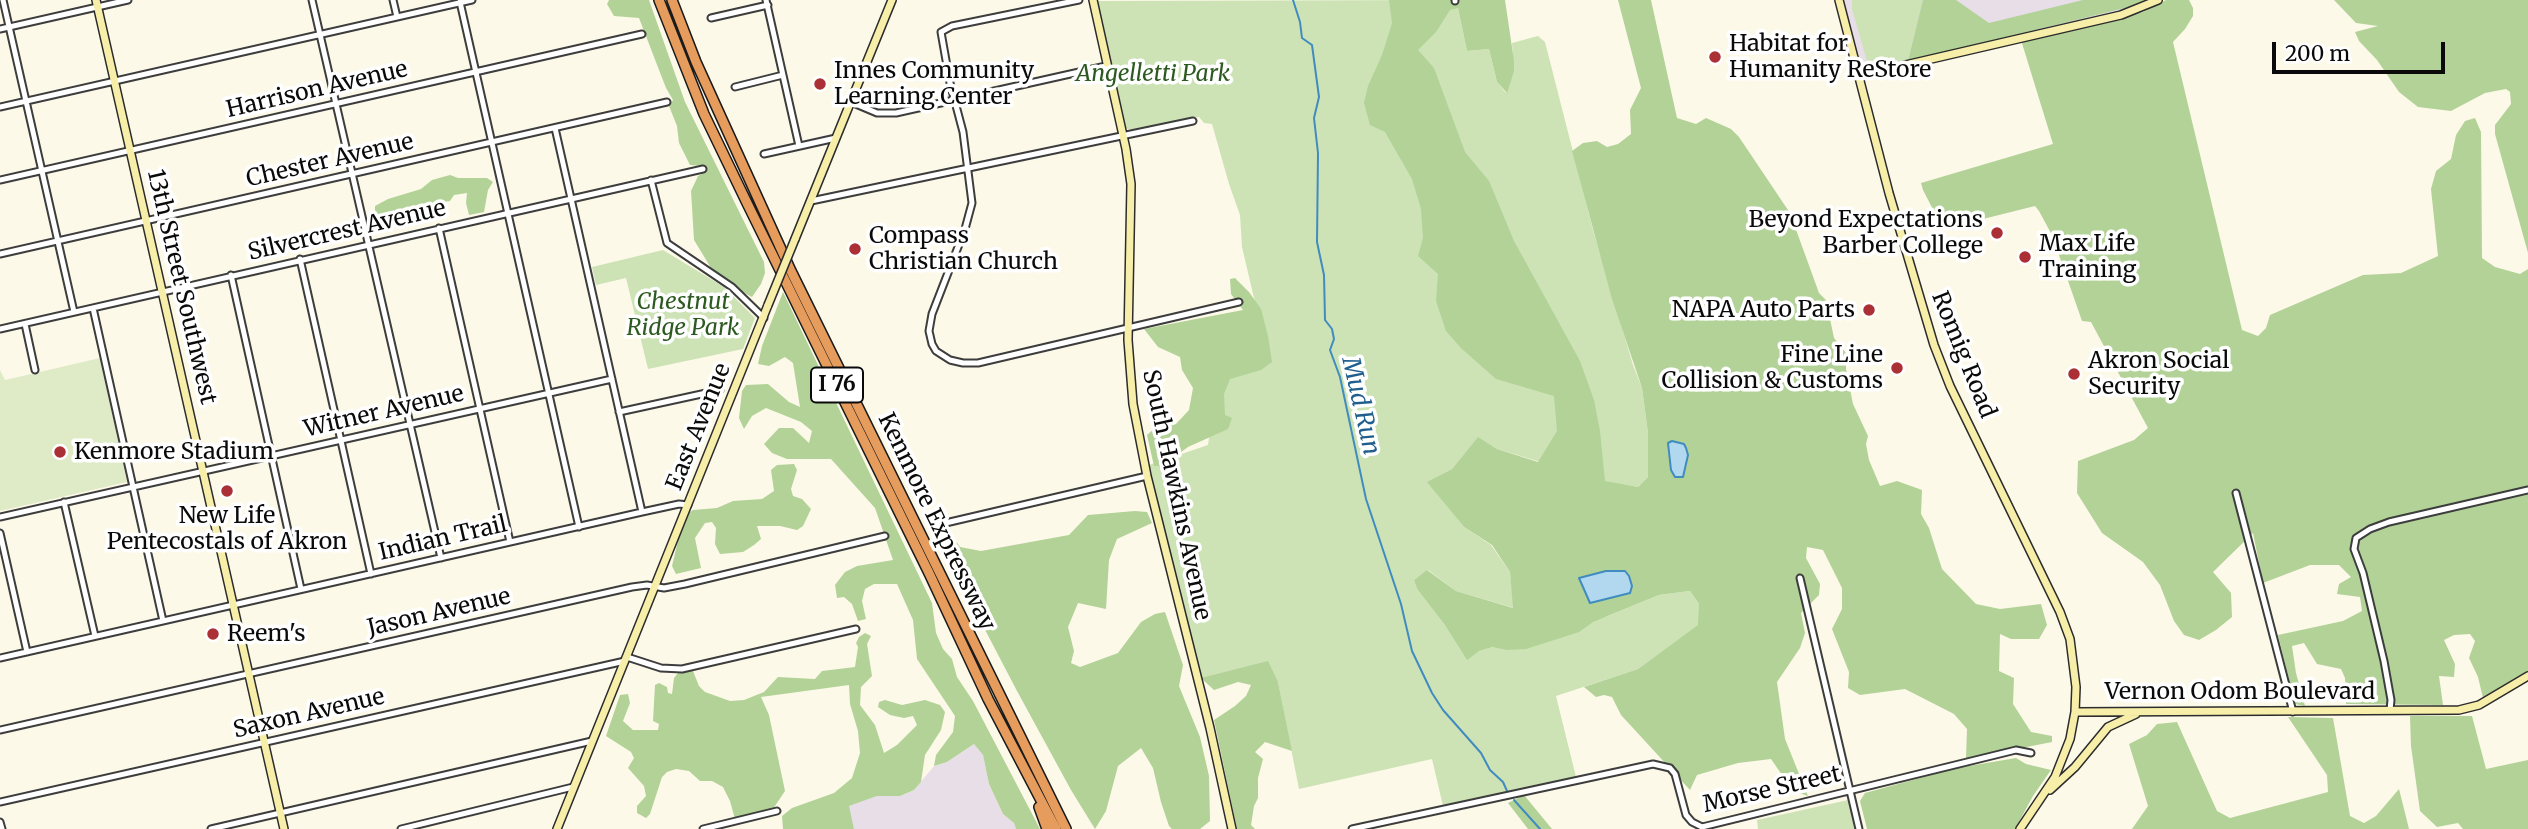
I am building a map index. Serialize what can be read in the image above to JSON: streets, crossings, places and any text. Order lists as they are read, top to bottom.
{
  "streets": {
    "highway": ["I 76", "Kenmore Expressway"],
    "street": [
      "Harrison Avenue",
      "Chester Avenue",
      "Silvercrest Avenue",
      "13th Street Southwest",
      "Romig Road",
      "Witner Avenue",
      "East Avenue",
      "South Hawkins Avenue",
      "Indian Trail",
      "Jason Avenue",
      "Vernon Odom Boulevard",
      "Saxon Avenue",
      "Morse Street"
    ]
  },
  "crossings": [
    ["Harrison Avenue", "13th Street Southwest"],
    ["Chester Avenue", "13th Street Southwest"],
    ["Silvercrest Avenue", "13th Street Southwest"],
    ["13th Street Southwest", "Witner Avenue"],
    ["13th Street Southwest", "Indian Trail"],
    ["13th Street Southwest", "Jason Avenue"],
    ["13th Street Southwest", "Saxon Avenue"],
    ["Romig Road", "Vernon Odom Boulevard"],
    ["I 76", "Kenmore Expressway"],
    ["East Avenue", "Indian Trail"],
    ["East Avenue", "Jason Avenue"],
    ["East Avenue", "Saxon Avenue"]
  ],
  "water": ["Mud Run"],
  "parks": ["Angelletti Park", "Chestnut Ridge Park"],
  "places": [
    "Habitat for Humanity ReStore",
    "Innes Community Learning Center",
    "Beyond Expectations Barber College",
    "Compass Christian Church",
    "Max Life Training",
    "NAPA Auto Parts",
    "Fine Line Collision & Customs",
    "Akron Social Security",
    "Kenmore Stadium",
    "New Life Pentecostals of Akron",
    "Reem's"
  ],
  "scale_bar": "200 m"
}
